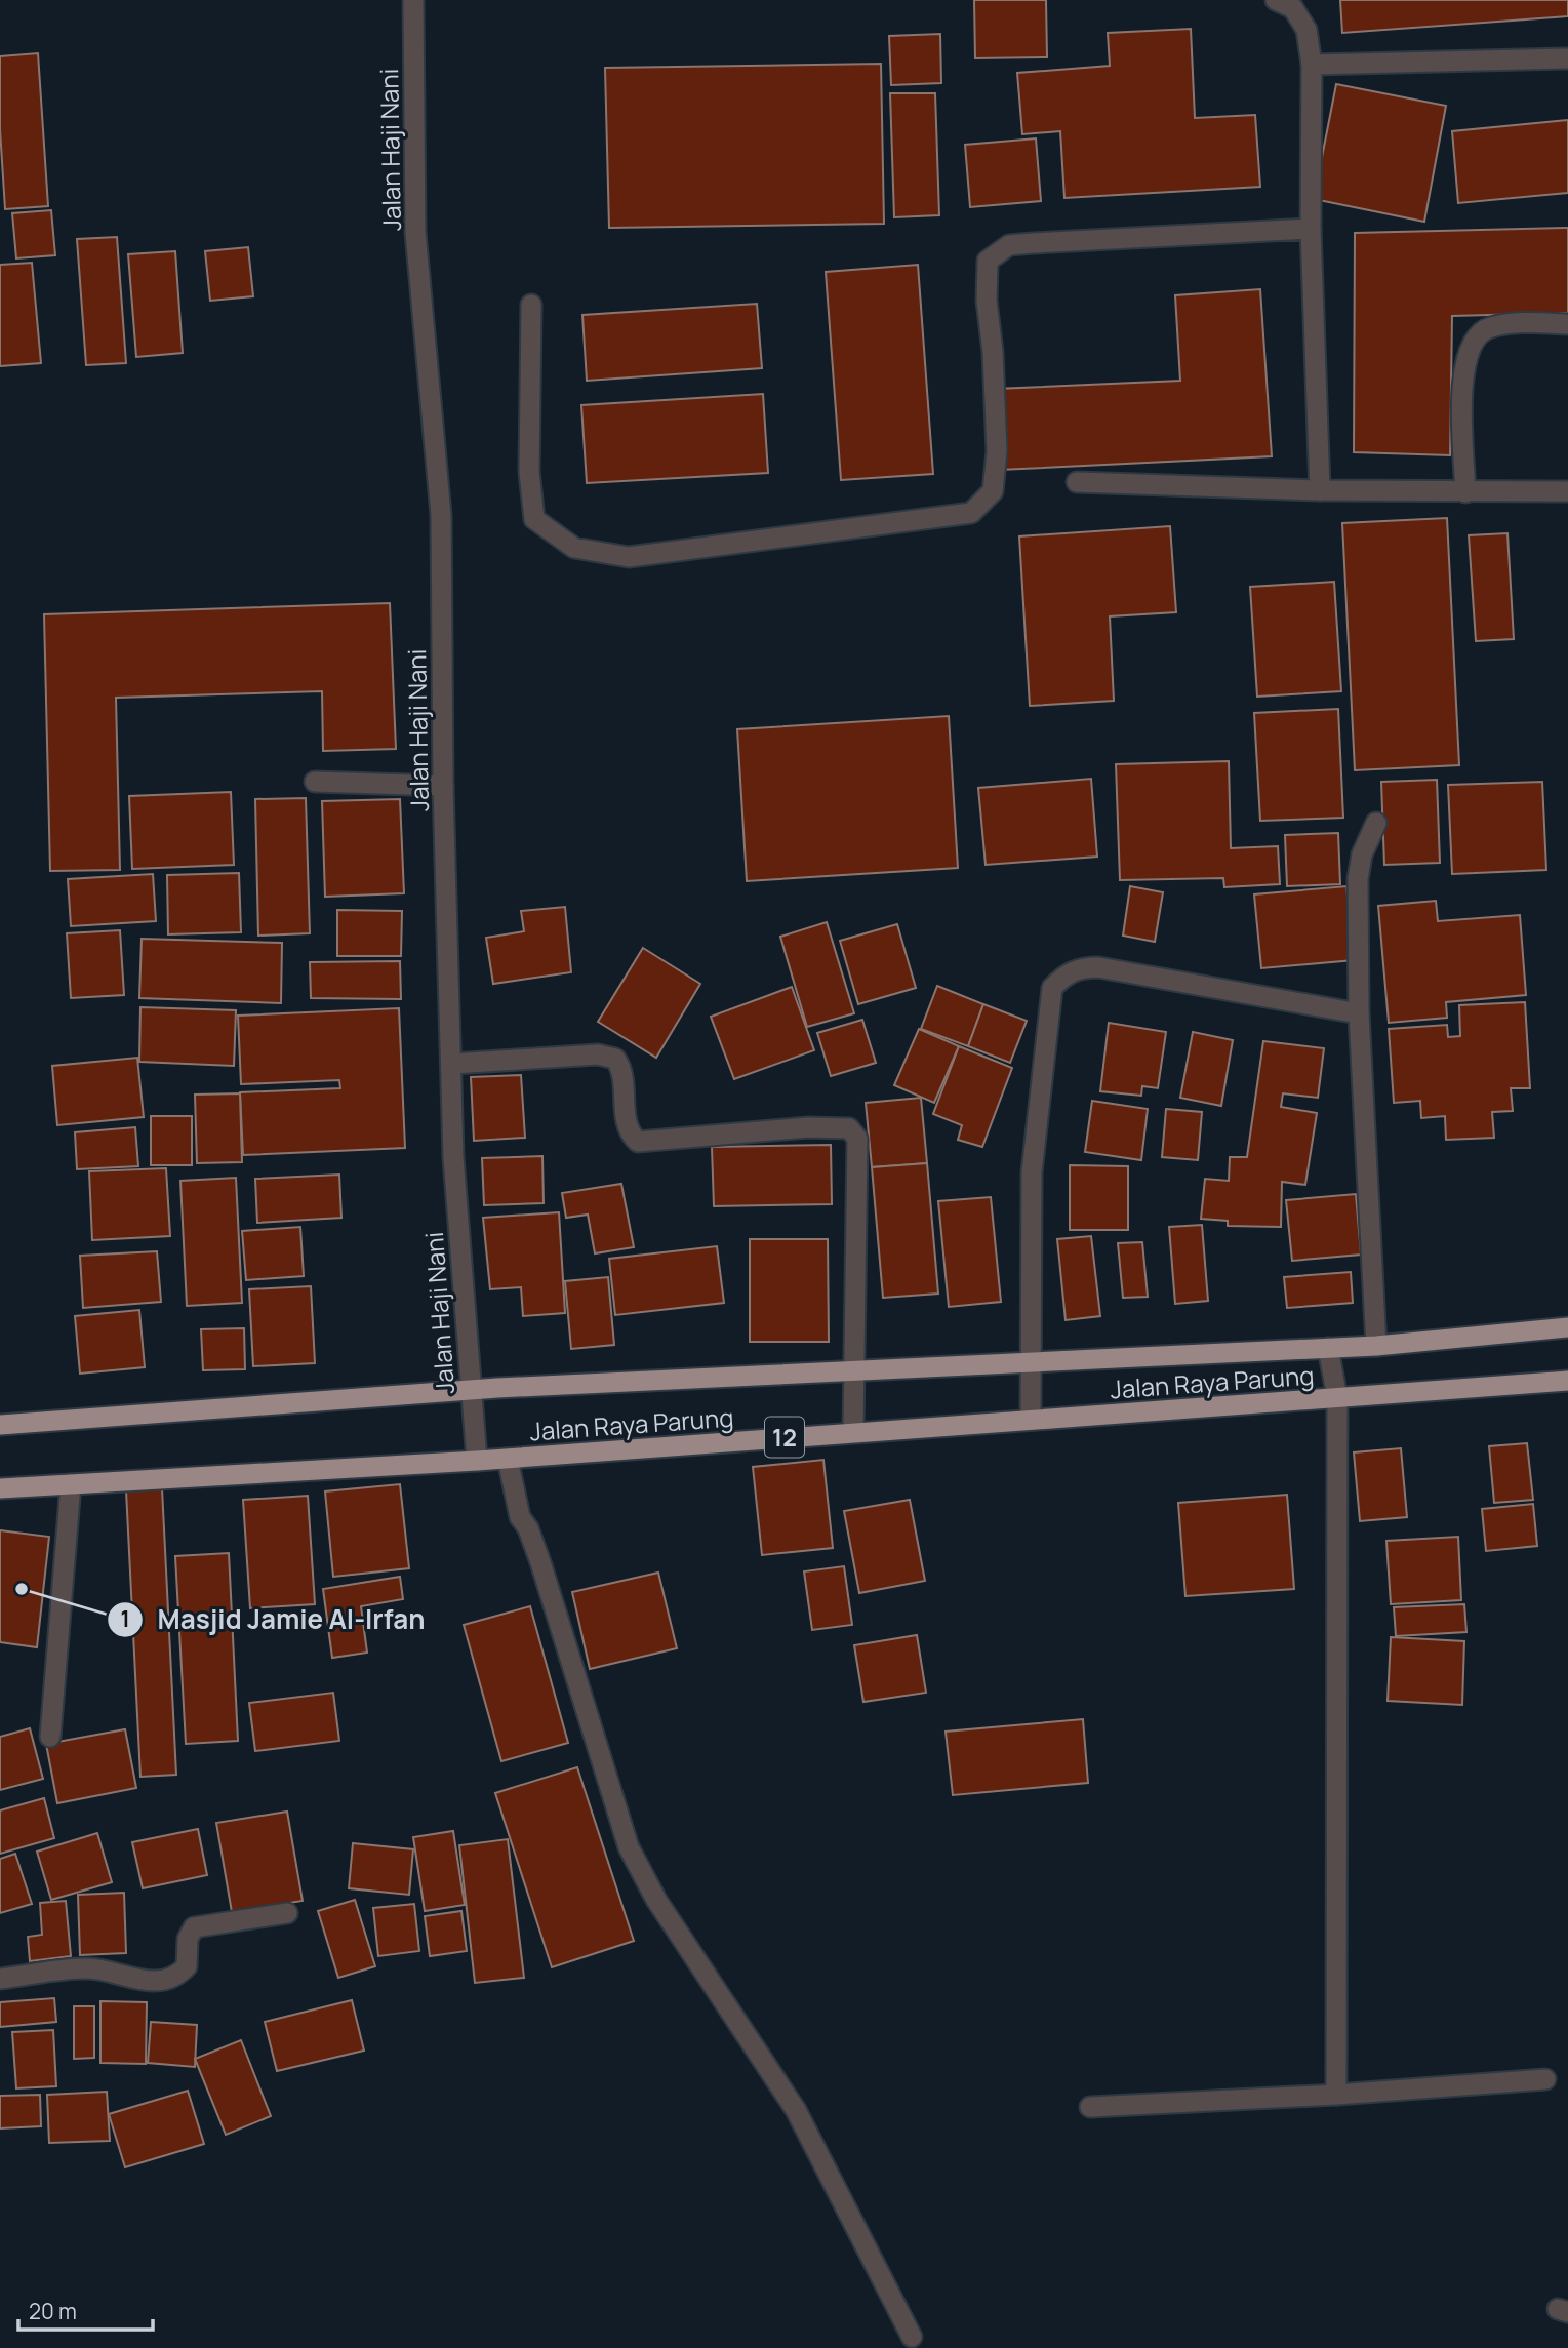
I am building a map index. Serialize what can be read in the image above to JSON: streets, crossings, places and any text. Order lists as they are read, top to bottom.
{
  "streets": {
    "highway": ["Jalan Raya Parung", "12"],
    "street": ["Jalan Haji Nani"]
  },
  "crossings": [
    ["Jalan Haji Nani", "Jalan Raya Parung"]
  ],
  "places": ["Masjid Jamie Al-Irfan"],
  "scale_bar": "20 m"
}
